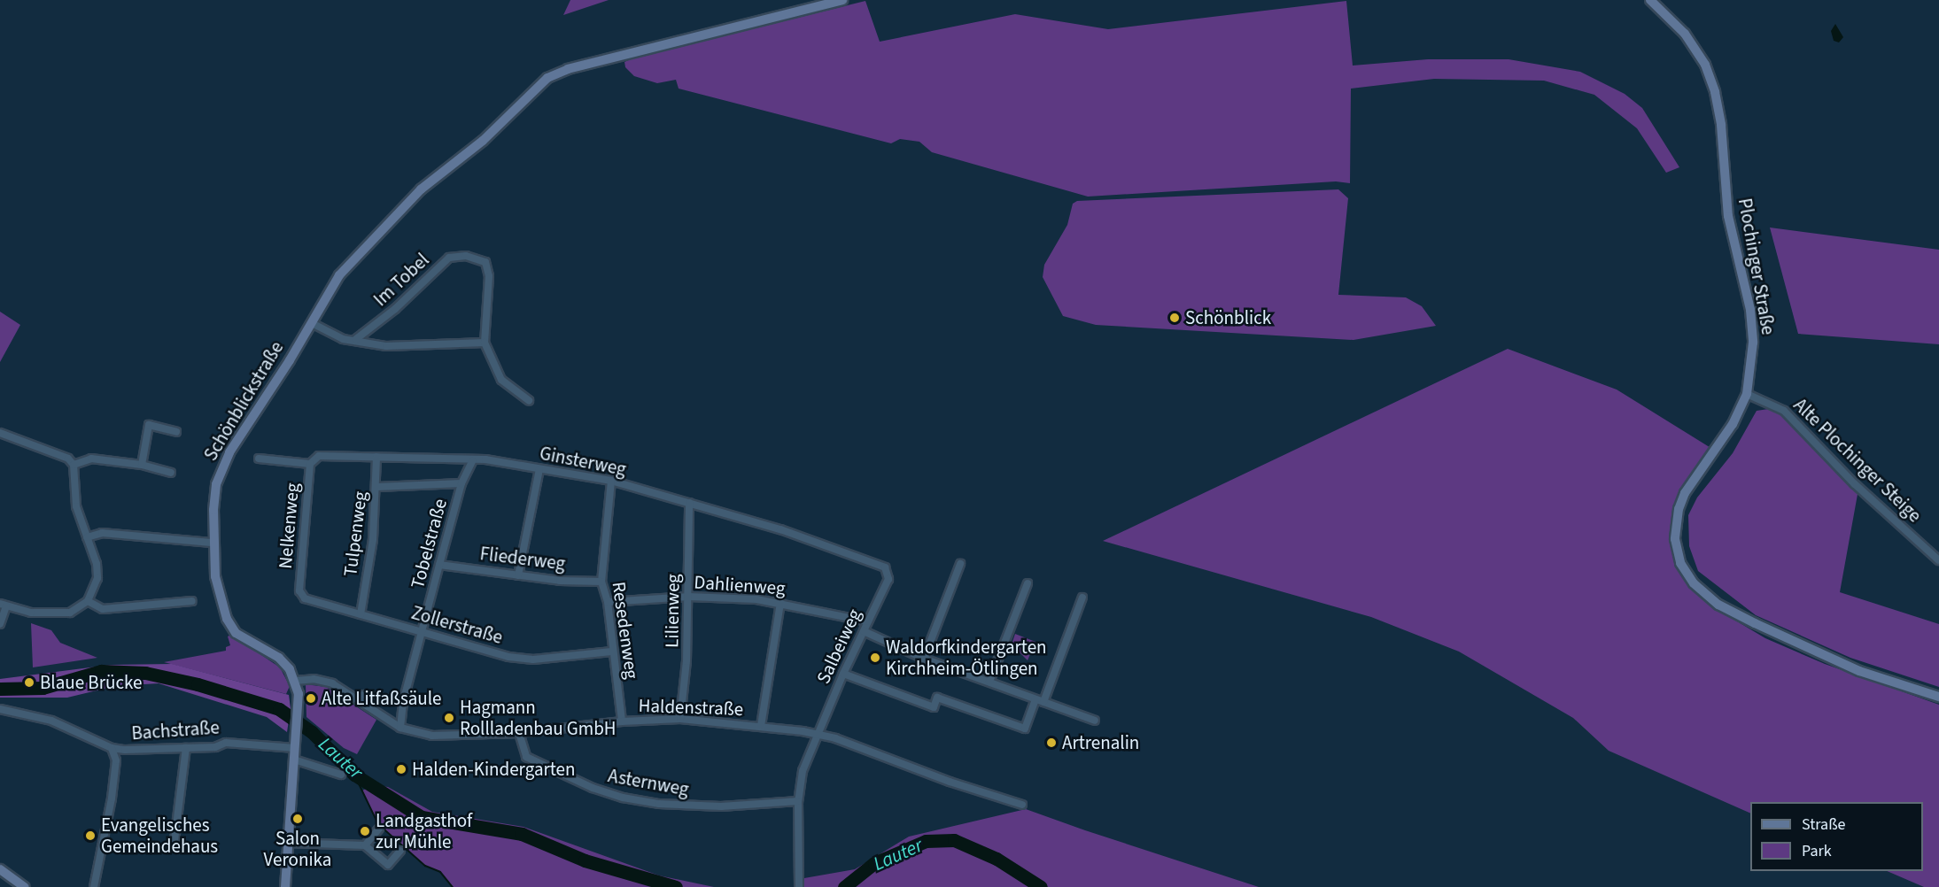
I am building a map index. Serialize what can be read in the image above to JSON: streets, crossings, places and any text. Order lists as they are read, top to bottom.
{
  "streets": {
    "street": [
      "Plochinger Straße",
      "Im Tobel",
      "Schönblickstraße",
      "Alte Plochinger Steige",
      "Ginsterweg",
      "Nelkenweg",
      "Tulpenweg",
      "Tobelstraße",
      "Fliederweg",
      "Dahlienweg",
      "Lilienweg",
      "Zollerstraße",
      "Resedenweg",
      "Salbeiweg",
      "Haldenstraße",
      "Bachstraße",
      "Asternweg"
    ]
  },
  "crossings": [
    ["Plochinger Straße", "Alte Plochinger Steige"],
    ["Schönblickstraße", "Haldenstraße"],
    ["Ginsterweg", "Nelkenweg"],
    ["Ginsterweg", "Tulpenweg"],
    ["Ginsterweg", "Tobelstraße"],
    ["Ginsterweg", "Lilienweg"],
    ["Ginsterweg", "Resedenweg"],
    ["Ginsterweg", "Salbeiweg"],
    ["Nelkenweg", "Zollerstraße"],
    ["Tulpenweg", "Zollerstraße"],
    ["Tobelstraße", "Fliederweg"],
    ["Tobelstraße", "Zollerstraße"],
    ["Tobelstraße", "Haldenstraße"],
    ["Fliederweg", "Resedenweg"],
    ["Dahlienweg", "Lilienweg"],
    ["Dahlienweg", "Resedenweg"],
    ["Dahlienweg", "Salbeiweg"],
    ["Lilienweg", "Haldenstraße"],
    ["Zollerstraße", "Resedenweg"],
    ["Resedenweg", "Haldenstraße"],
    ["Salbeiweg", "Haldenstraße"],
    ["Haldenstraße", "Asternweg"]
  ],
  "water": ["Lauter"],
  "places": [
    "Schönblick",
    "Waldorfkindergarten Kirchheim-Ötlingen",
    "Blaue Brücke",
    "Alte Litfaßsäule",
    "Hagmann Rollladenbau GmbH",
    "Artrenalin",
    "Halden-Kindergarten",
    "Salon Veronika",
    "Landgasthof zur Mühle",
    "Evangelisches Gemeindehaus"
  ],
  "legend": ["Straße", "Park"]
}
